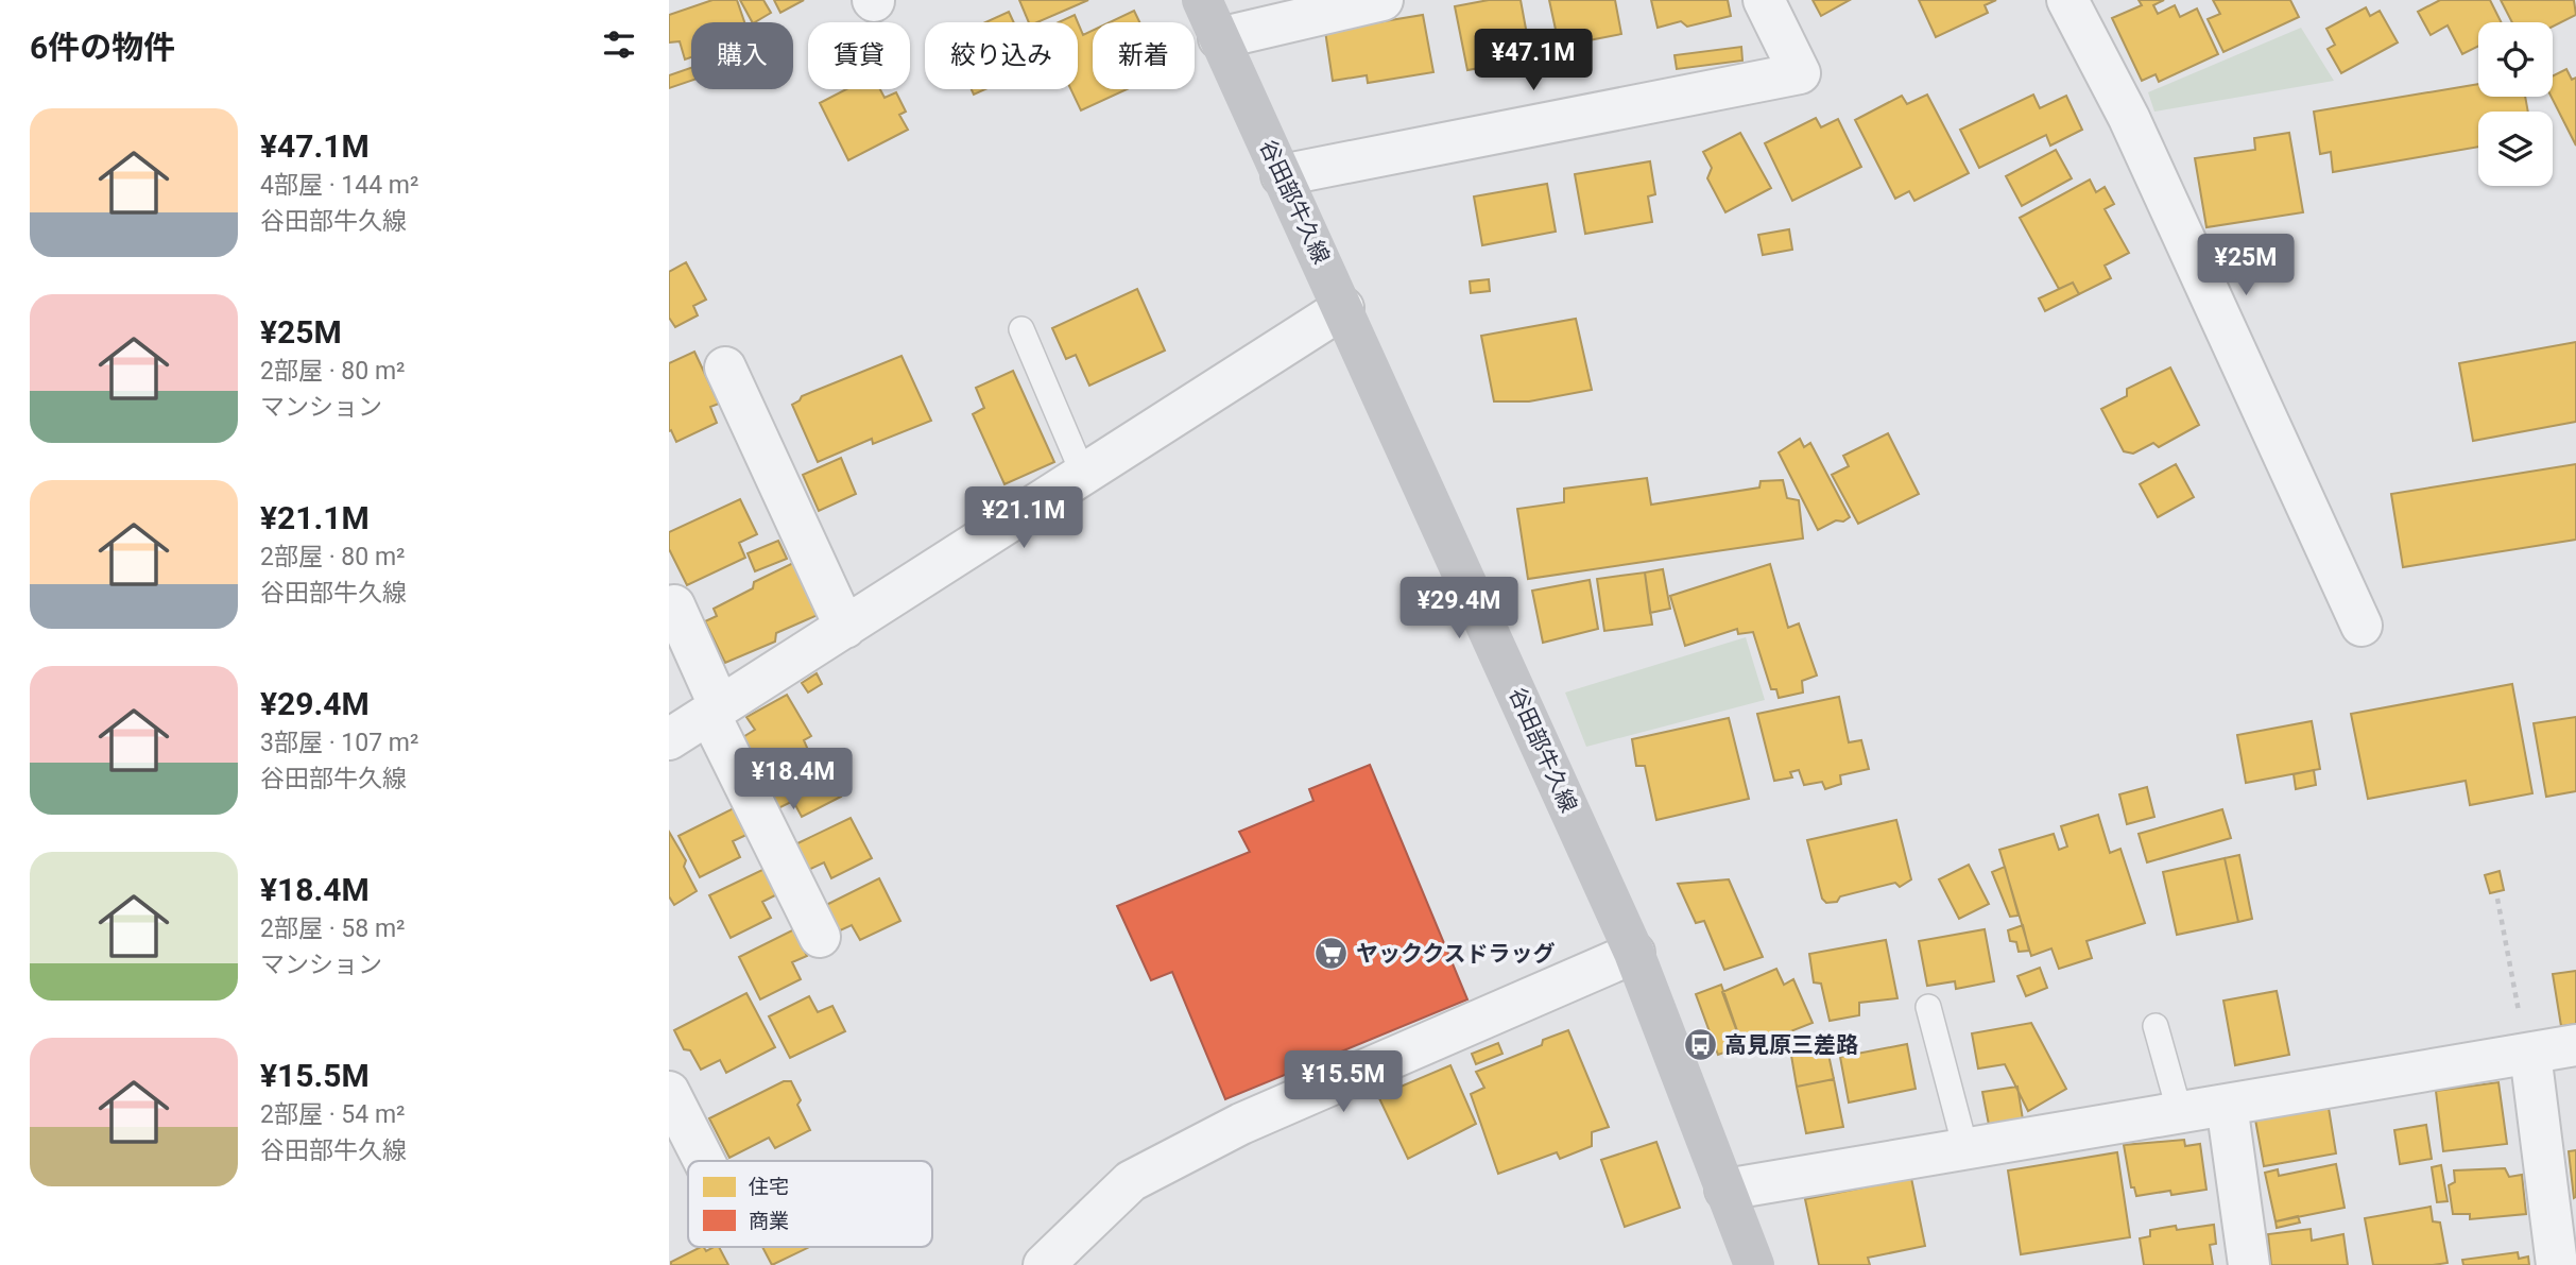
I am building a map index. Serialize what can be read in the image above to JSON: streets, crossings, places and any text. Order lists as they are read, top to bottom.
{
  "streets": {
    "main road": ["谷田部牛久線"]
  },
  "places": {
    "supermarket": ["ヤッククスドラッグ"],
    "bus stop": ["高見原三差路"]
  },
  "legend": ["住宅", "商業"],
  "page": {
    "heading": "6件の物件",
    "chip": [
      "購入",
      "賃貸",
      "絞り込み",
      "新着"
    ],
    "price": [
      "¥47.1M",
      "¥25M",
      "¥21.1M",
      "¥29.4M",
      "¥18.4M",
      "¥15.5M"
    ],
    "list": [
      {
        "name": "¥47.1M",
        "note": "4部屋 · 144 m² · 谷田部牛久線"
      },
      {
        "name": "¥25M",
        "note": "2部屋 · 80 m² · マンション"
      },
      {
        "name": "¥21.1M",
        "note": "2部屋 · 80 m² · 谷田部牛久線"
      },
      {
        "name": "¥29.4M",
        "note": "3部屋 · 107 m² · 谷田部牛久線"
      },
      {
        "name": "¥18.4M",
        "note": "2部屋 · 58 m² · マンション"
      },
      {
        "name": "¥15.5M",
        "note": "2部屋 · 54 m² · 谷田部牛久線"
      }
    ]
  }
}
